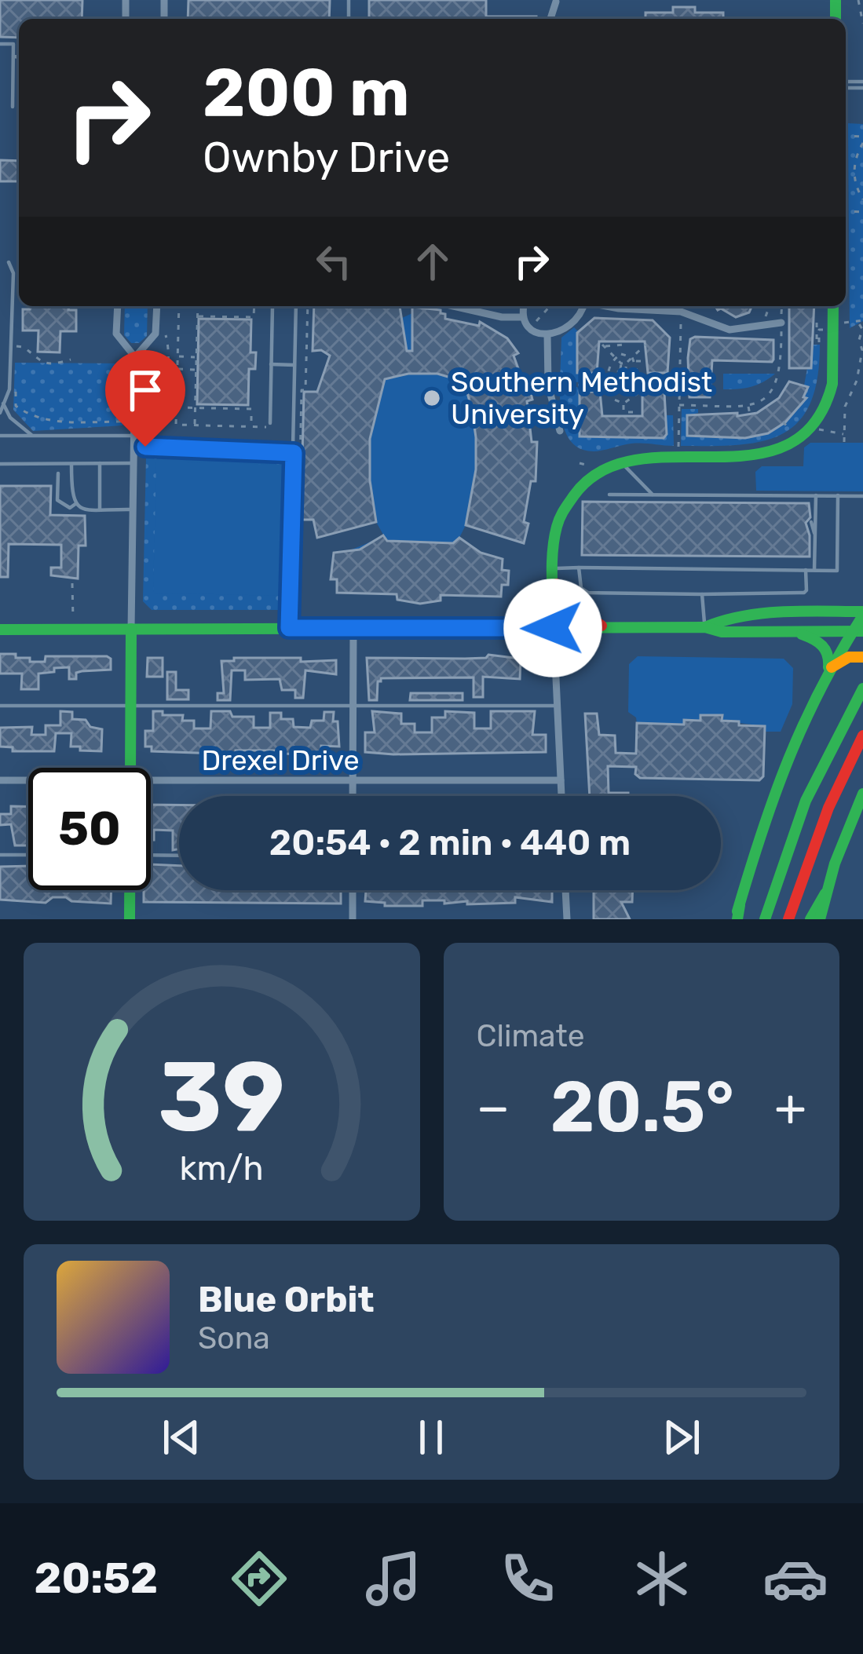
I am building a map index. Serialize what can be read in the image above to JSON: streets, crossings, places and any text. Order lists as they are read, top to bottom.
{
  "streets": {
    "street": ["Drexel Drive"]
  },
  "places": ["Southern Methodist University"],
  "page": {
    "turn": ["200 m", "Ownby Drive"],
    "limit": "50",
    "trip": "20:54 · 2 min · 440 m",
    "tile": "Climate",
    "heat": ["−", "20.5°", "+"],
    "song": ["Blue Orbit", "Sona"],
    "tabs": "20:52",
    "gauge": ["39", "km/h"]
  }
}
